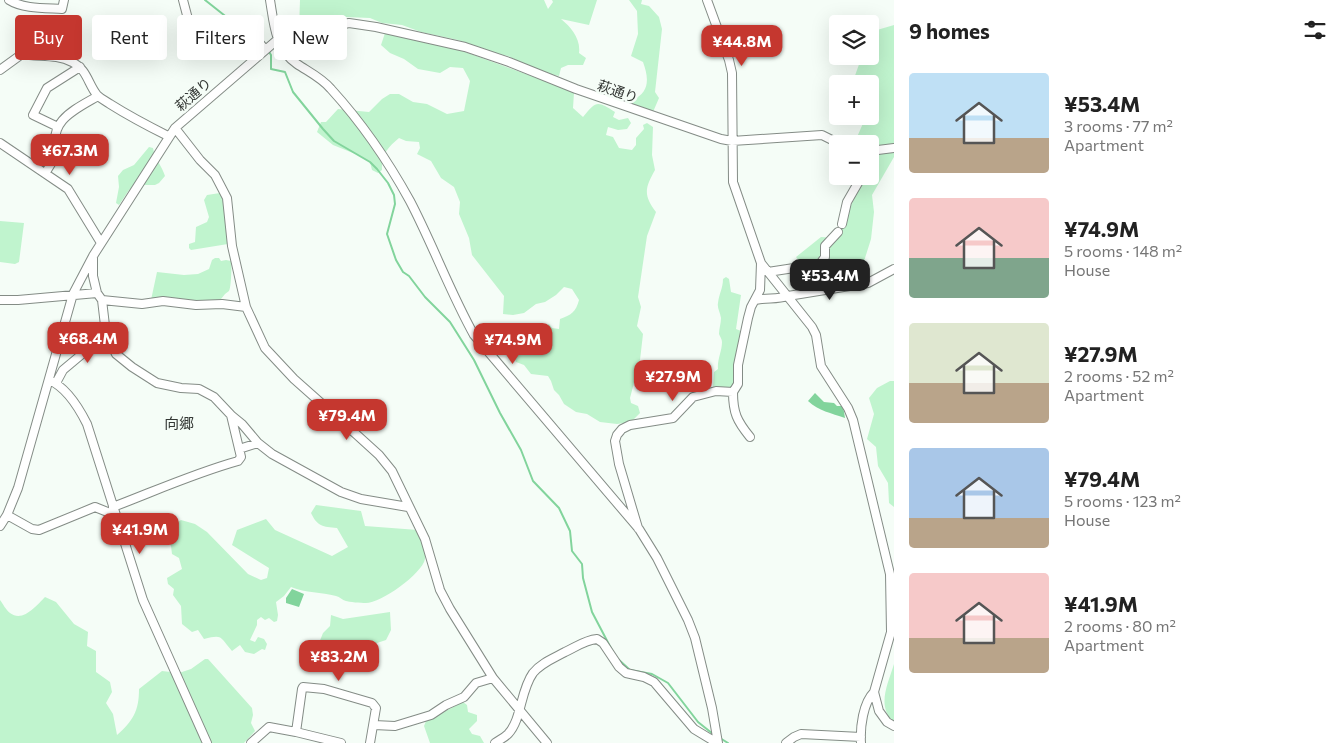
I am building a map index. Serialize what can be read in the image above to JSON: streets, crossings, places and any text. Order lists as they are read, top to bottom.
{
  "streets": {
    "street": ["萩通り"]
  },
  "districts": ["向郷"],
  "page": {
    "heading": "9 homes",
    "map_buttons": ["+", "−"],
    "chip": [
      "Buy",
      "Rent",
      "Filters",
      "New"
    ],
    "price": [
      "¥44.8M",
      "¥67.3M",
      "¥53.4M",
      "¥68.4M",
      "¥74.9M",
      "¥27.9M",
      "¥79.4M",
      "¥41.9M",
      "¥83.2M"
    ],
    "list": [
      {
        "name": "¥53.4M",
        "note": "3 rooms · 77 m² · Apartment"
      },
      {
        "name": "¥74.9M",
        "note": "5 rooms · 148 m² · House"
      },
      {
        "name": "¥27.9M",
        "note": "2 rooms · 52 m² · Apartment"
      },
      {
        "name": "¥79.4M",
        "note": "5 rooms · 123 m² · House"
      },
      {
        "name": "¥41.9M",
        "note": "2 rooms · 80 m² · Apartment"
      }
    ]
  }
}
